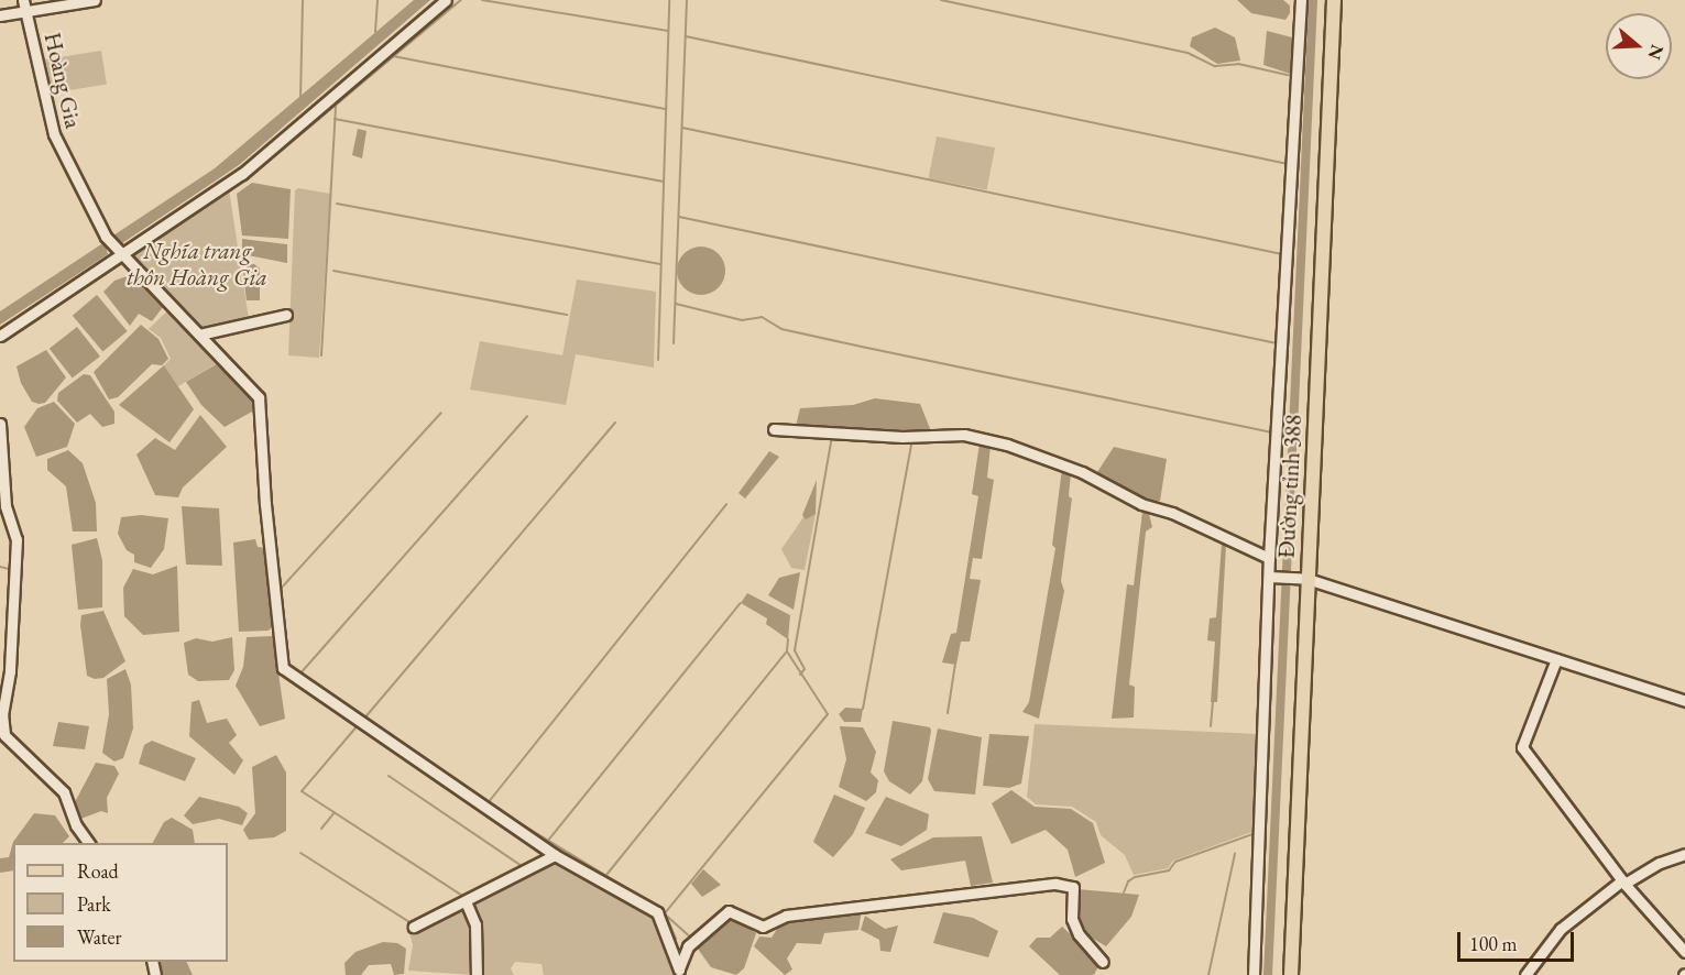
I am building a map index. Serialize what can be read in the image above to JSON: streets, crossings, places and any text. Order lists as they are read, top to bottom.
{
  "streets": {
    "main road": ["Đường tỉnh 388"],
    "street": ["Hoàng Gia"]
  },
  "parks": ["Nghĩa trang thôn Hoàng Gia"],
  "legend": ["Road", "Park", "Water"],
  "scale_bar": "100 m",
  "north": "right"
}
